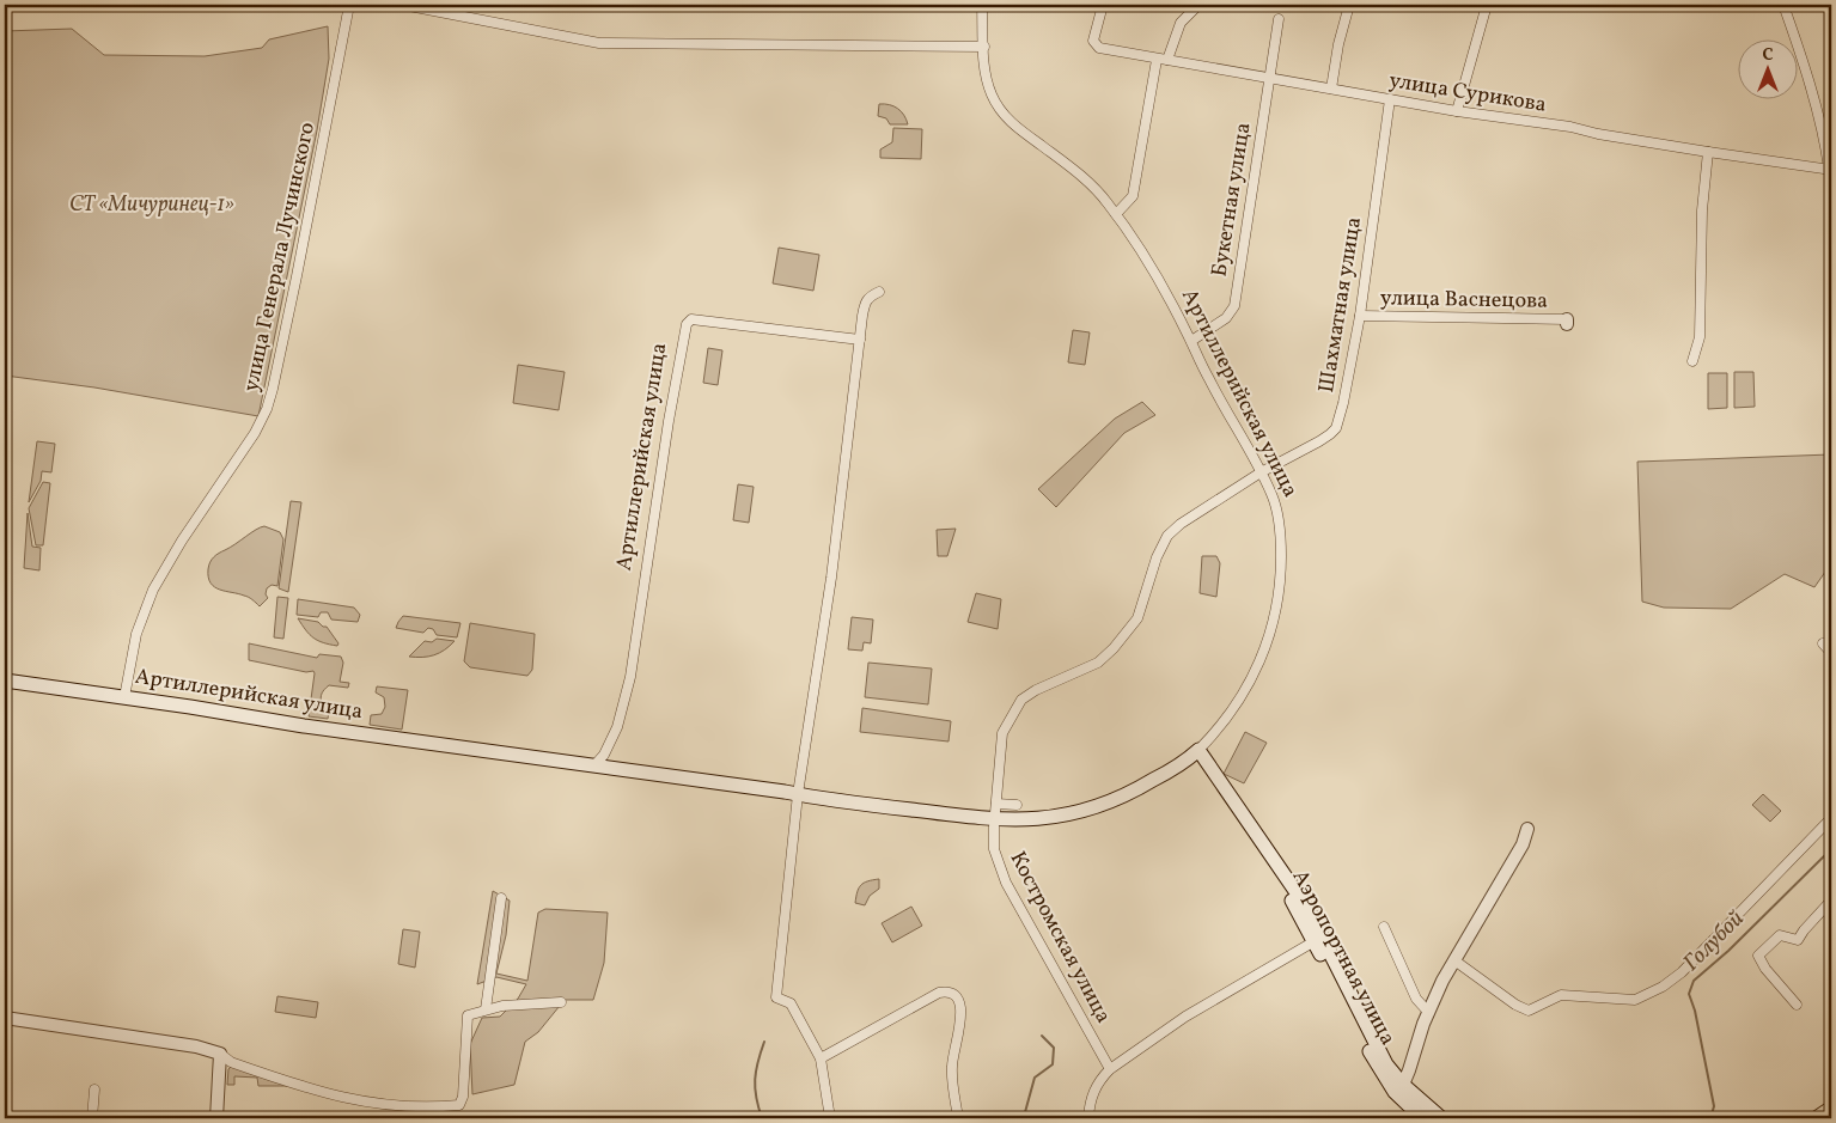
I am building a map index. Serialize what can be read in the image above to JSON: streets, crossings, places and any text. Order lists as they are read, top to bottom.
{
  "streets": {
    "main road": ["Артиллерийская улица", "Аэропортная улица"],
    "street": [
      "улица Сурикова",
      "Букетная улица",
      "улица Генерала Лучинского",
      "улица Васнецова",
      "Шахматная улица",
      "Костромская улица"
    ]
  },
  "crossings": [
    ["улица Сурикова", "Букетная улица"],
    ["улица Сурикова", "Шахматная улица"],
    ["Букетная улица", "Артиллерийская улица"],
    ["улица Генерала Лучинского", "Артиллерийская улица"],
    ["улица Васнецова", "Шахматная улица"],
    ["Шахматная улица", "Артиллерийская улица"],
    ["Шахматная улица", "Костромская улица"],
    ["Артиллерийская улица", "Костромская улица"],
    ["Артиллерийская улица", "Аэропортная улица"]
  ],
  "water": ["Голубой"],
  "parks": ["СТ «Мичуринец-1»"],
  "north": "top"
}
